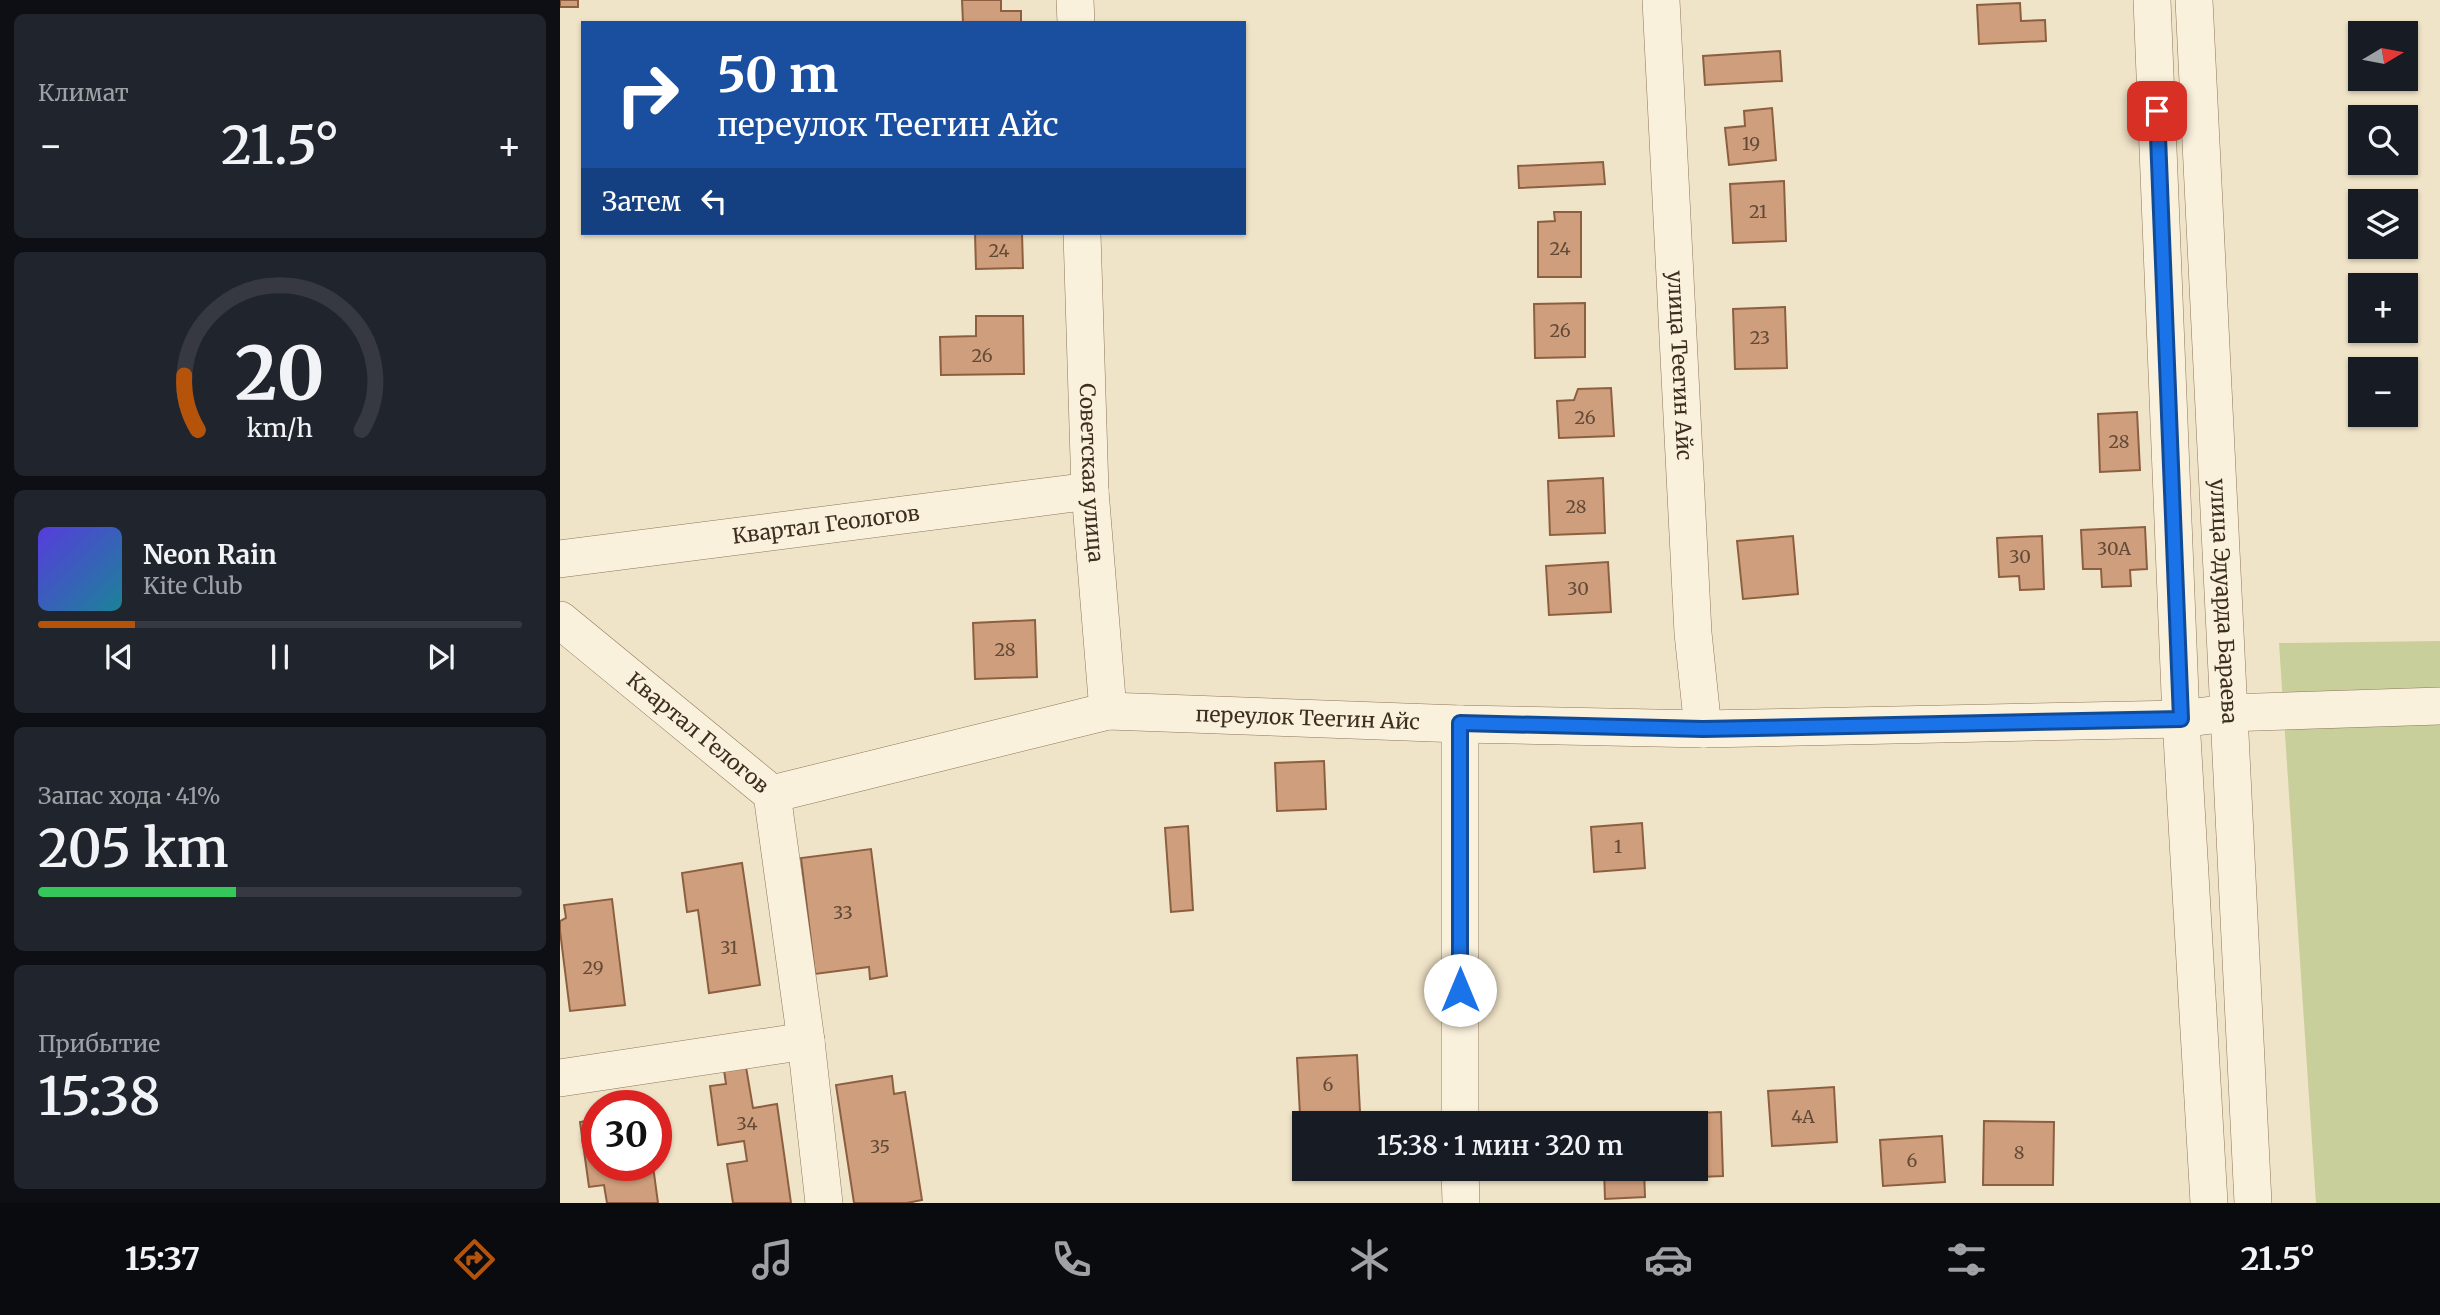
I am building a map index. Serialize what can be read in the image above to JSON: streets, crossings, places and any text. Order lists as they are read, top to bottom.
{
  "streets": {
    "street": [
      "улица Теегин Айс",
      "Советская улица",
      "Квартал Геологов",
      "улица Эдуарда Бараева",
      "переулок Теегин Айс",
      "Квартал Гелогов"
    ]
  },
  "crossings": [
    ["улица Теегин Айс", "переулок Теегин Айс"],
    ["Советская улица", "Квартал Геологов"],
    ["Советская улица", "переулок Теегин Айс"],
    ["улица Эдуарда Бараева", "переулок Теегин Айс"]
  ],
  "house_numbers": [
    "19",
    "21",
    "24",
    "24",
    "26",
    "23",
    "26",
    "26",
    "28",
    "28",
    "30А",
    "30",
    "30",
    "28",
    "1",
    "33",
    "31",
    "29",
    "6",
    "4А",
    "34",
    "35",
    "8",
    "6"
  ],
  "north": "right",
  "page": {
    "tile": [
      "Климат",
      ["Запас хода · 41%", "205 km"],
      ["Прибытие", "15:38"]
    ],
    "map_buttons": ["+", "−"],
    "turn": ["50 m", "переулок Теегин Айс"],
    "heat": ["−", "21.5°", "+"],
    "then": "Затем",
    "song": ["Neon Rain", "Kite Club"],
    "limit": "30",
    "trip": "15:38 · 1 мин · 320 m",
    "tabs": ["15:37", "21.5°"],
    "gauge": ["20", "km/h"]
  }
}
